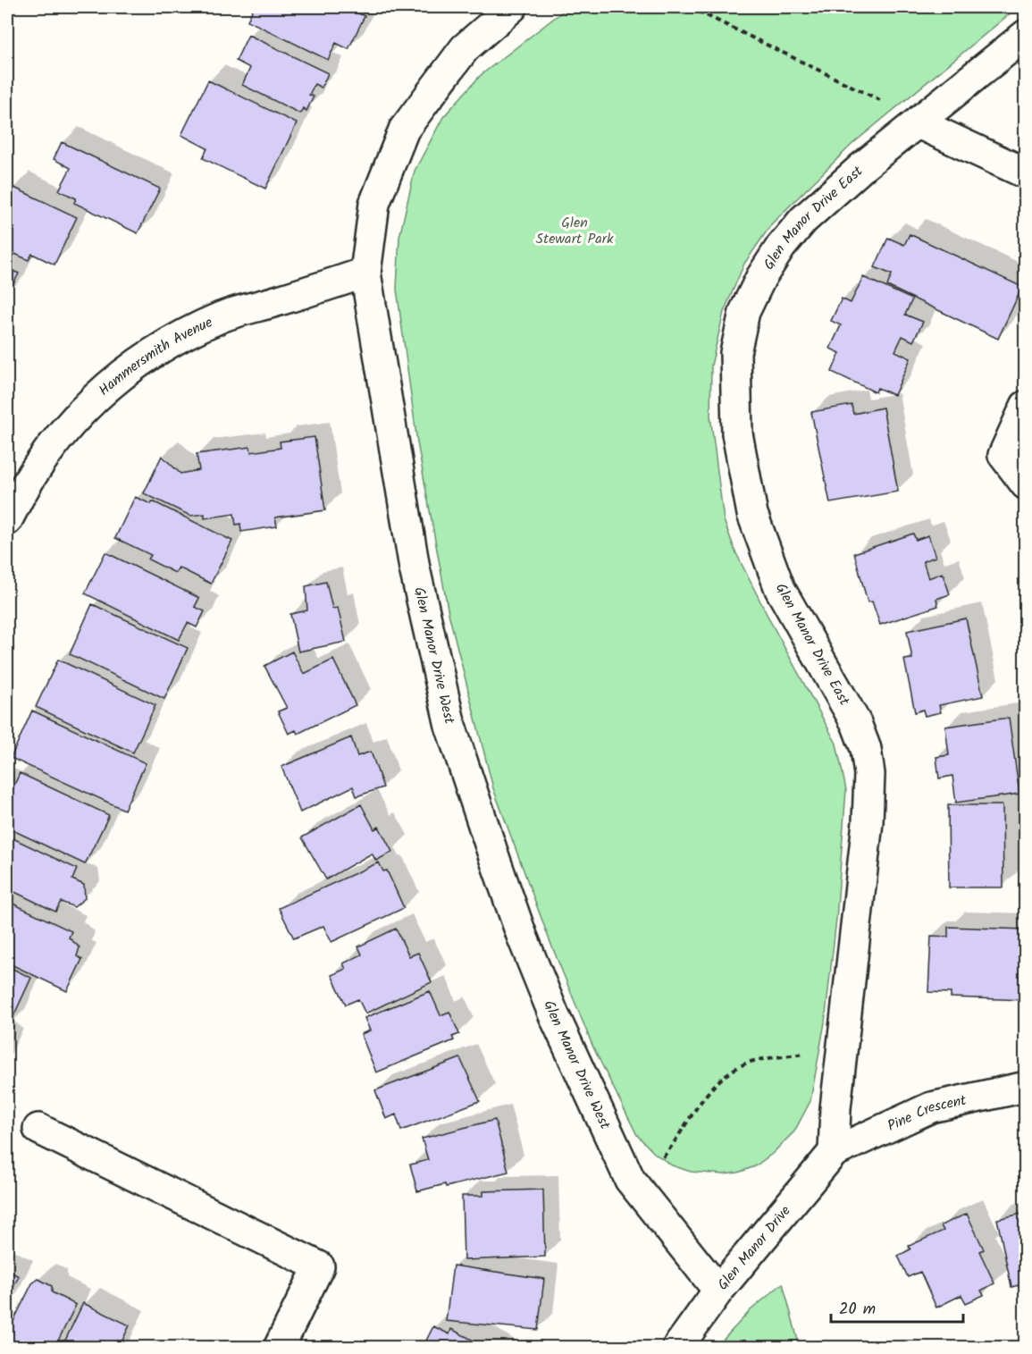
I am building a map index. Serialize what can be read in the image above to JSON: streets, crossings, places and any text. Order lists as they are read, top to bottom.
{
  "streets": {
    "street": [
      "Glen Manor Drive East",
      "Hammersmith Avenue",
      "Glen Manor Drive West",
      "Pine Crescent",
      "Glen Manor Drive"
    ]
  },
  "crossings": [
    ["Glen Manor Drive East", "Pine Crescent"],
    ["Glen Manor Drive East", "Glen Manor Drive"],
    ["Hammersmith Avenue", "Glen Manor Drive West"],
    ["Glen Manor Drive West", "Glen Manor Drive"],
    ["Pine Crescent", "Glen Manor Drive"]
  ],
  "parks": ["Glen Stewart Park"],
  "scale_bar": "20 m"
}
